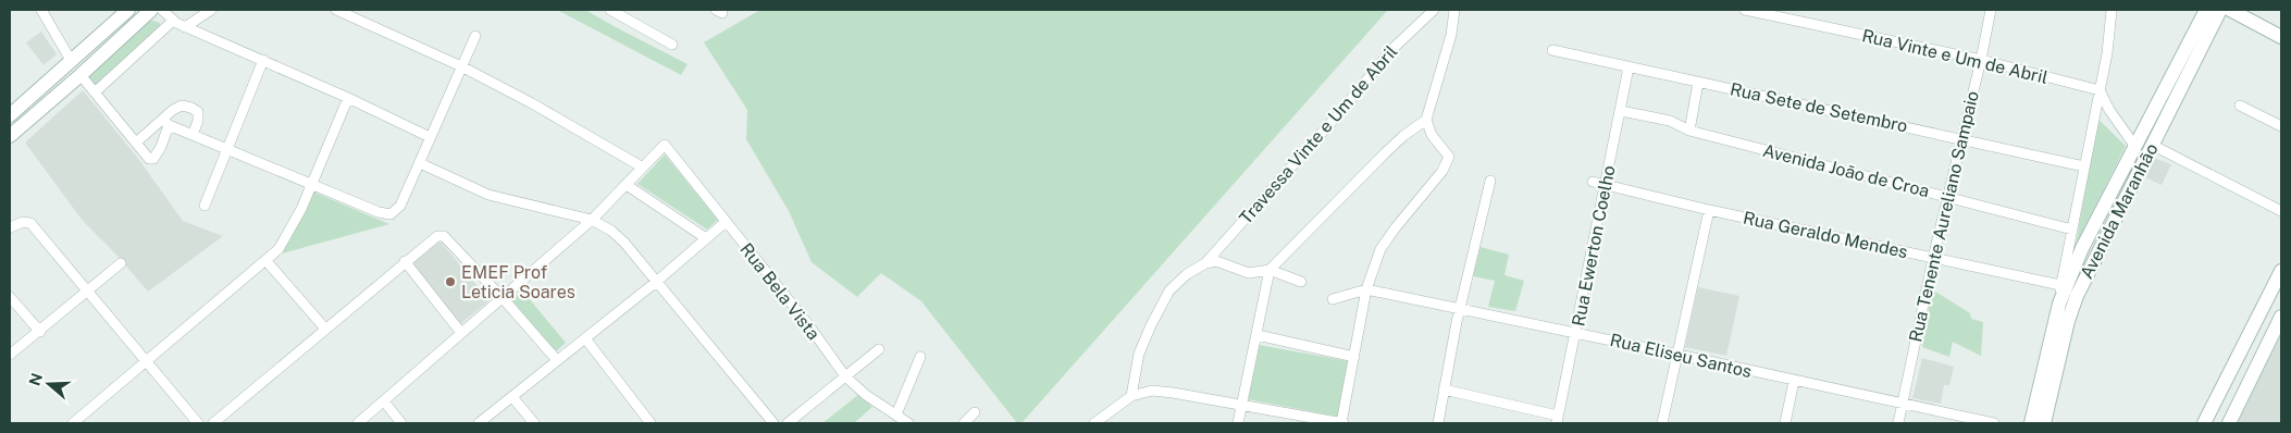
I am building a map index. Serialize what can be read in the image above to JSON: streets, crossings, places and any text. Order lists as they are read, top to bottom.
{
  "streets": {
    "main road": ["Avenida Maranhão"],
    "street": [
      "Rua Vinte e Um de Abril",
      "Rua Sete de Setembro",
      "Travessa Vinte e Um de Abril",
      "Avenida João de Croa",
      "Rua Tenente Aureliano Sampaio",
      "Rua Geraldo Mendes",
      "Rua Ewerton Coelho",
      "Rua Bela Vista",
      "Rua Eliseu Santos"
    ]
  },
  "crossings": [
    ["Rua Vinte e Um de Abril", "Rua Tenente Aureliano Sampaio"],
    ["Rua Sete de Setembro", "Rua Tenente Aureliano Sampaio"],
    ["Rua Sete de Setembro", "Rua Ewerton Coelho"],
    ["Avenida João de Croa", "Rua Tenente Aureliano Sampaio"],
    ["Avenida João de Croa", "Rua Ewerton Coelho"],
    ["Rua Tenente Aureliano Sampaio", "Rua Geraldo Mendes"],
    ["Rua Tenente Aureliano Sampaio", "Rua Eliseu Santos"],
    ["Rua Geraldo Mendes", "Rua Ewerton Coelho"],
    ["Rua Ewerton Coelho", "Rua Eliseu Santos"]
  ],
  "places": ["EMEF Prof Leticia Soares"],
  "north": "left"
}
